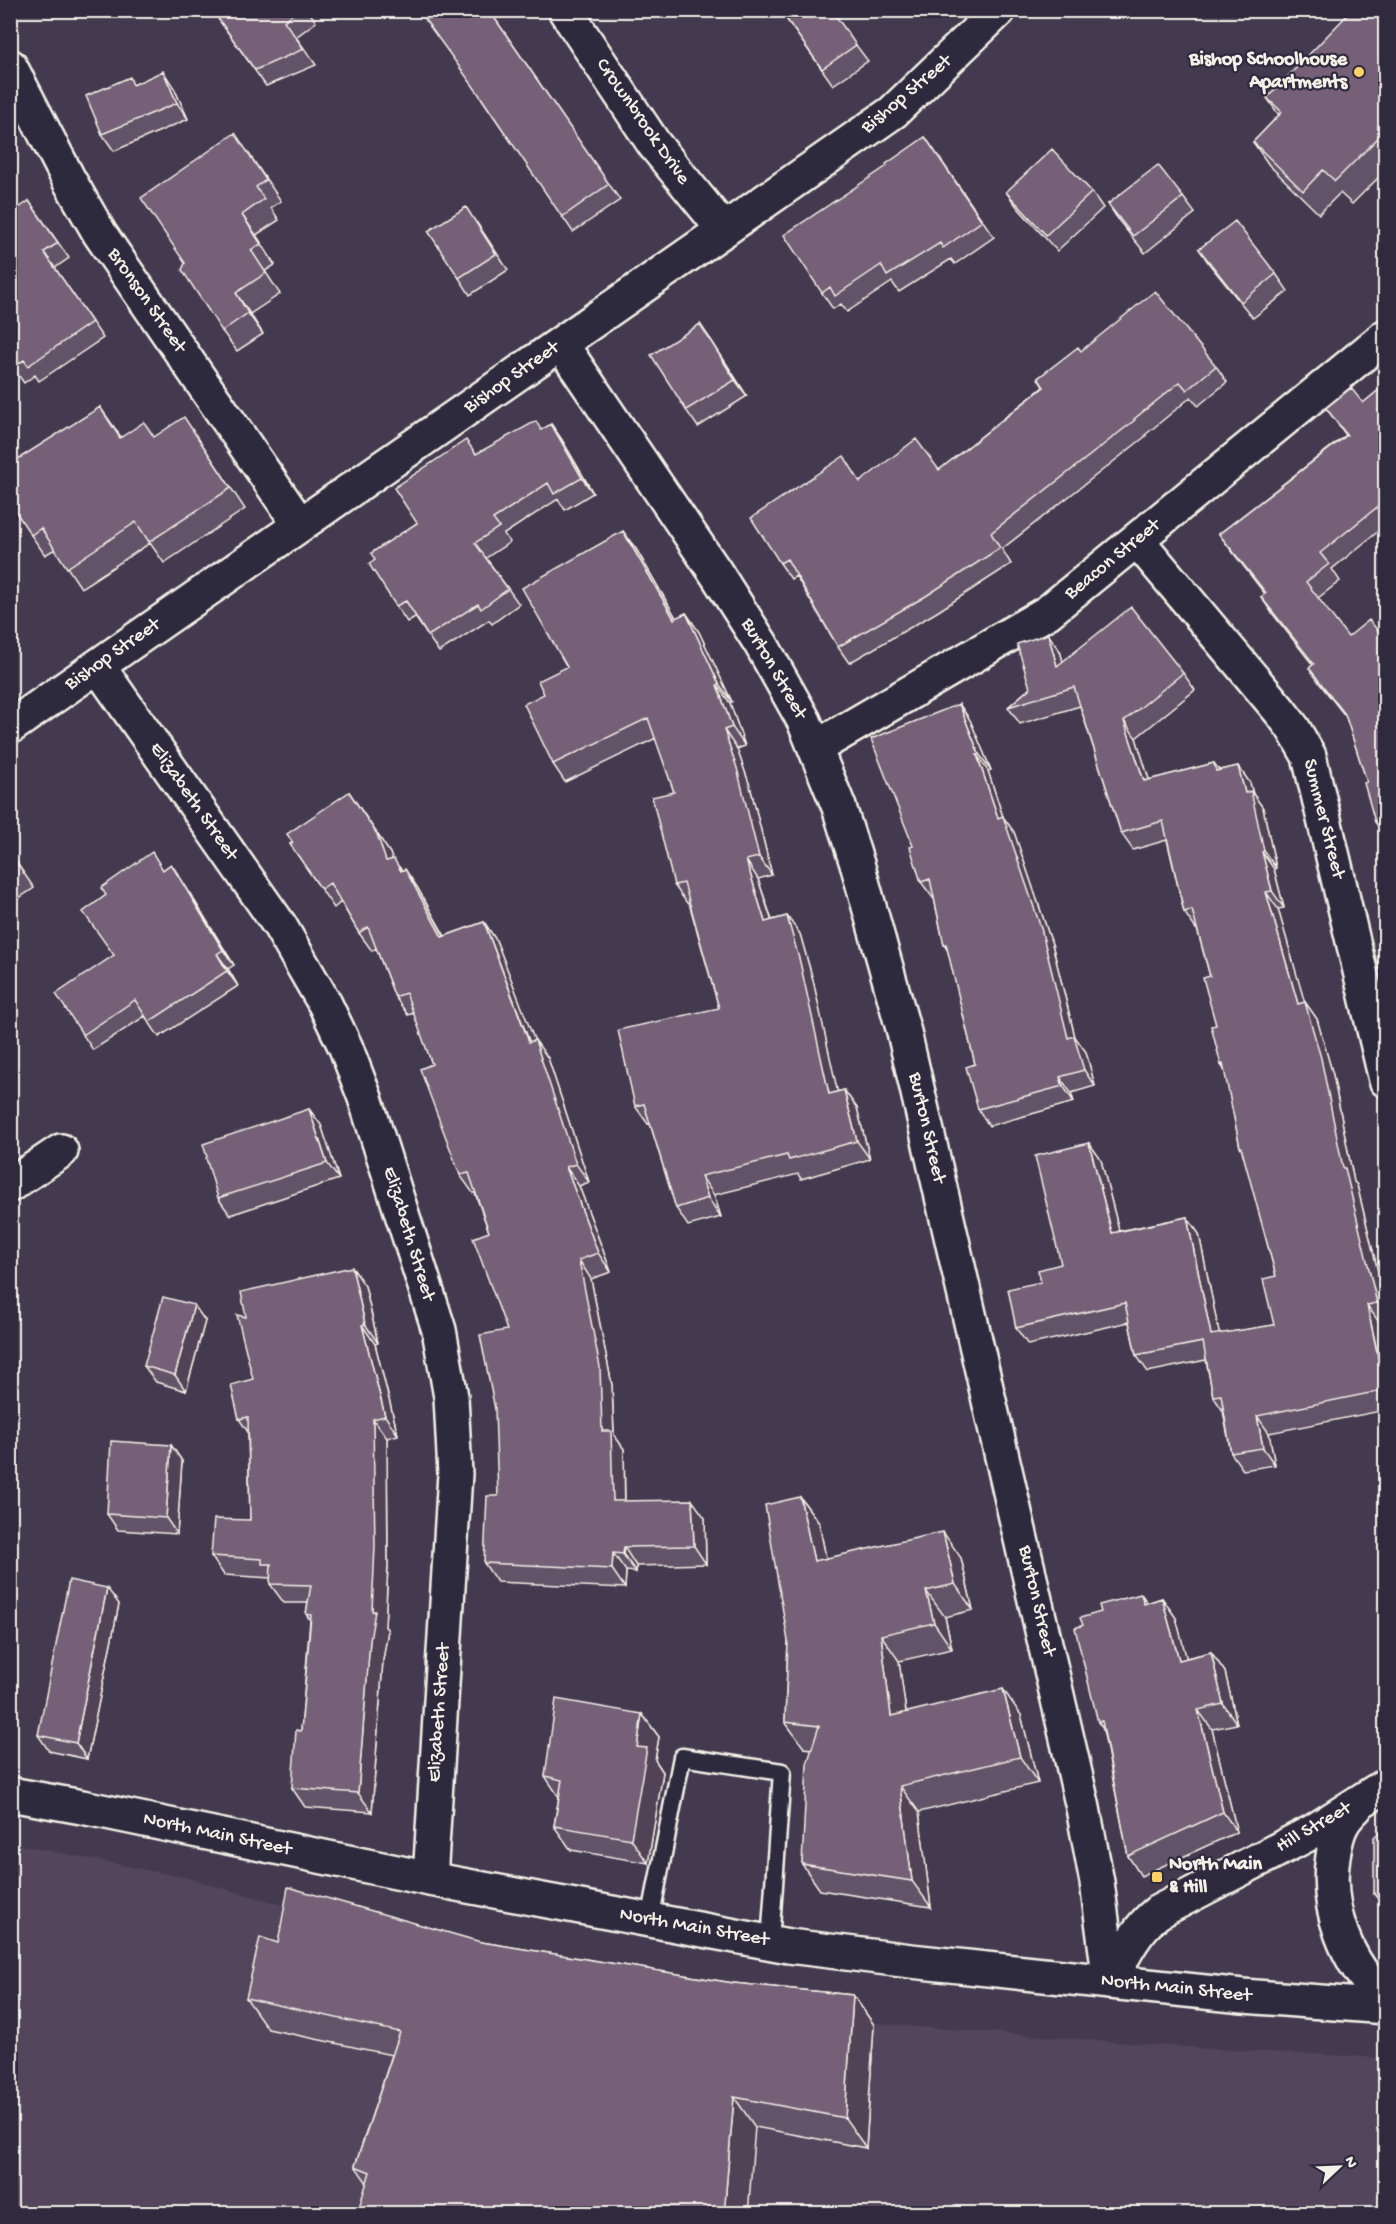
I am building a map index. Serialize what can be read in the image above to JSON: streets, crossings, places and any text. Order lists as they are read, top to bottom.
{
  "streets": {
    "street": [
      "Bishop Street",
      "Crownbrook Drive",
      "Bronson Street",
      "Beacon Street",
      "Burton Street",
      "Elizabeth Street",
      "Summer Street",
      "Hill Street",
      "North Main Street"
    ]
  },
  "crossings": [
    ["Bishop Street", "Crownbrook Drive"],
    ["Bishop Street", "Bronson Street"],
    ["Bishop Street", "Burton Street"],
    ["Bishop Street", "Elizabeth Street"],
    ["Beacon Street", "Burton Street"],
    ["Beacon Street", "Summer Street"],
    ["Burton Street", "Hill Street"],
    ["Burton Street", "North Main Street"],
    ["Elizabeth Street", "North Main Street"],
    ["Hill Street", "North Main Street"]
  ],
  "places": {
    "other": ["Bishop Schoolhouse Apartments"],
    "transit": ["North Main & Hill"]
  },
  "north": "top right"
}
